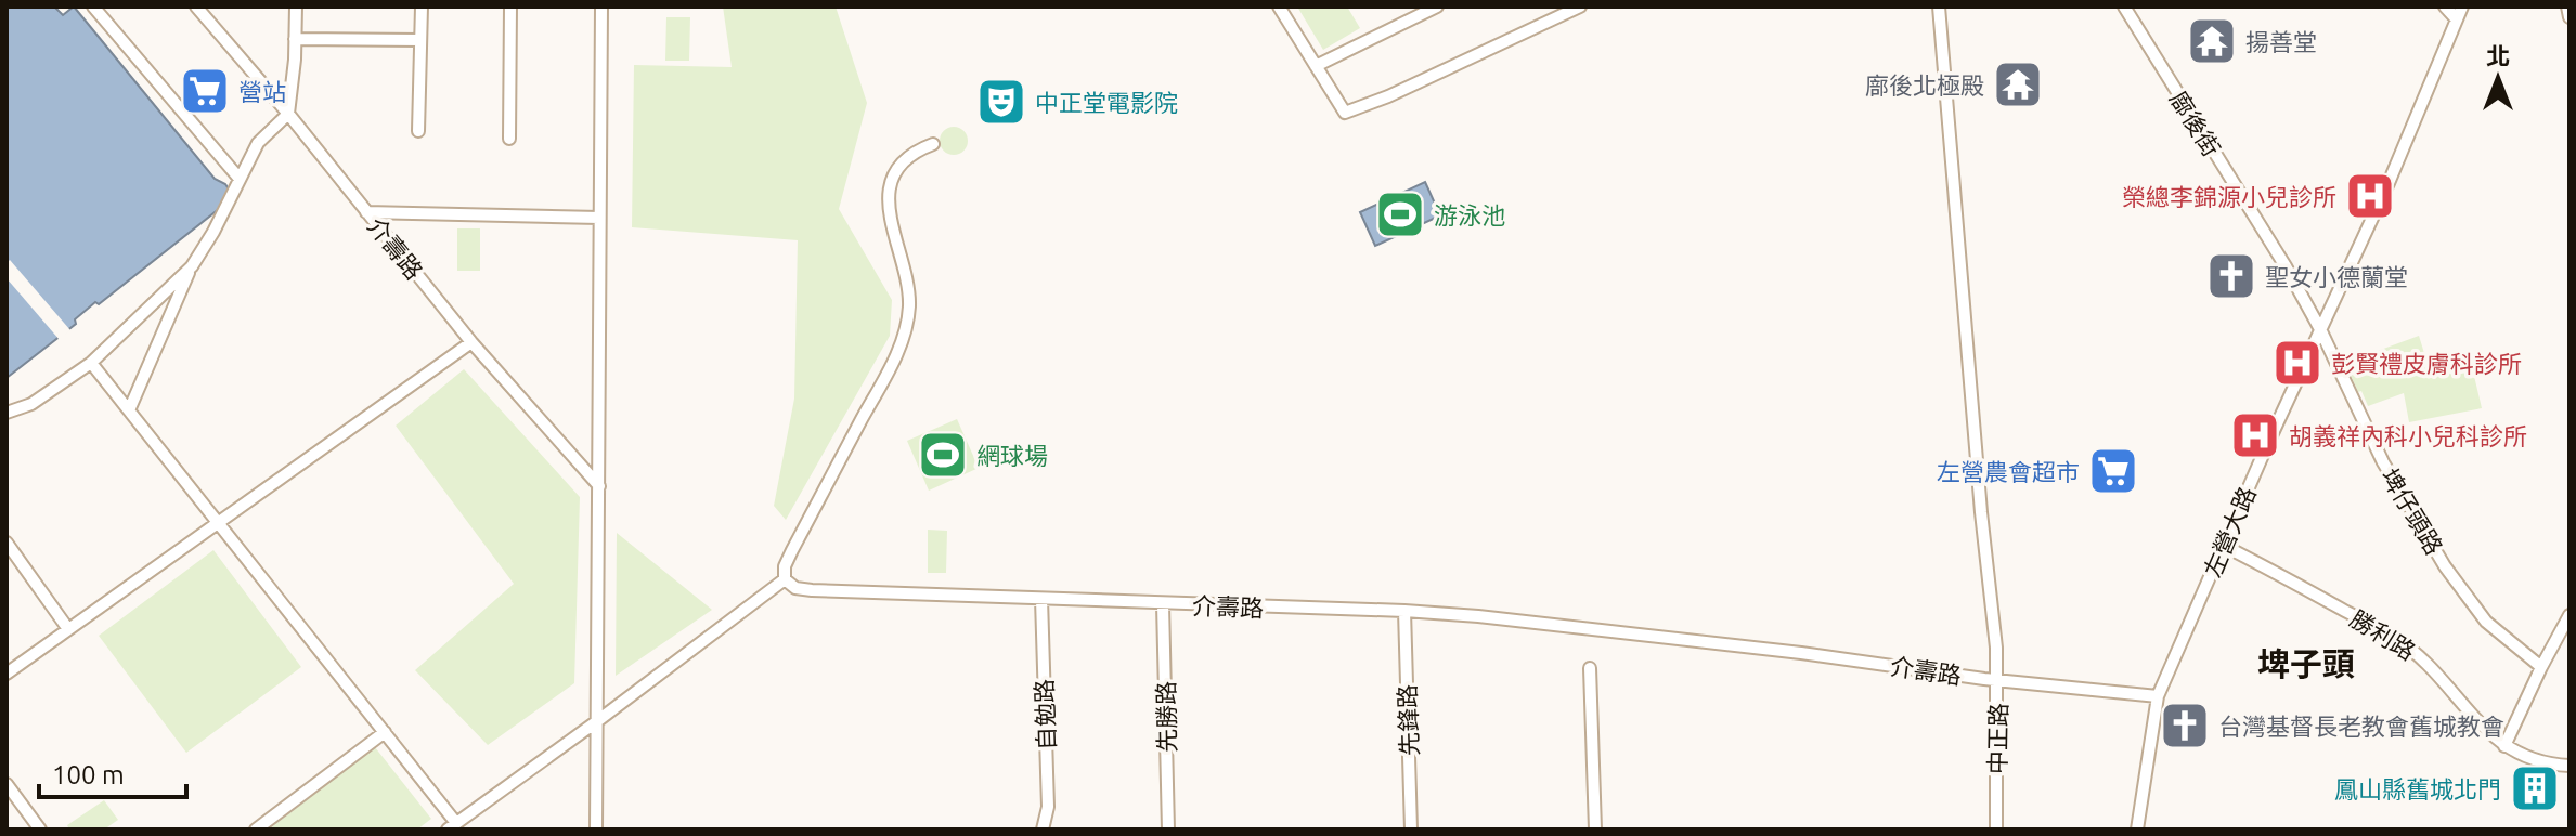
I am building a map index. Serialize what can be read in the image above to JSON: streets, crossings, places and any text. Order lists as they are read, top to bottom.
{
  "streets": {
    "street": [
      "廍後街",
      "介壽路",
      "埤仔頭路",
      "左營大路",
      "勝利路",
      "自勉路",
      "先勝路",
      "先鋒路",
      "中正路"
    ]
  },
  "crossings": [
    ["廍後街", "埤仔頭路"],
    ["廍後街", "左營大路"],
    ["介壽路", "左營大路"],
    ["介壽路", "自勉路"],
    ["介壽路", "先勝路"],
    ["介壽路", "先鋒路"],
    ["介壽路", "中正路"],
    ["埤仔頭路", "左營大路"],
    ["左營大路", "勝利路"]
  ],
  "districts": ["埤子頭"],
  "places": {
    "temple": ["揚善堂", "廍後北極殿"],
    "supermarket": ["營站", "左營農會超市"],
    "theatre": ["中正堂電影院"],
    "hospital": ["榮總李錦源小兒診所", "彭賢禮皮膚科診所", "胡義祥內科小兒科診所"],
    "sports": ["游泳池", "網球場"],
    "church": ["聖女小德蘭堂", "台灣基督長老教會舊城教會"],
    "building": ["鳳山縣舊城北門"]
  },
  "scale_bar": "100 m",
  "north": "top"
}
